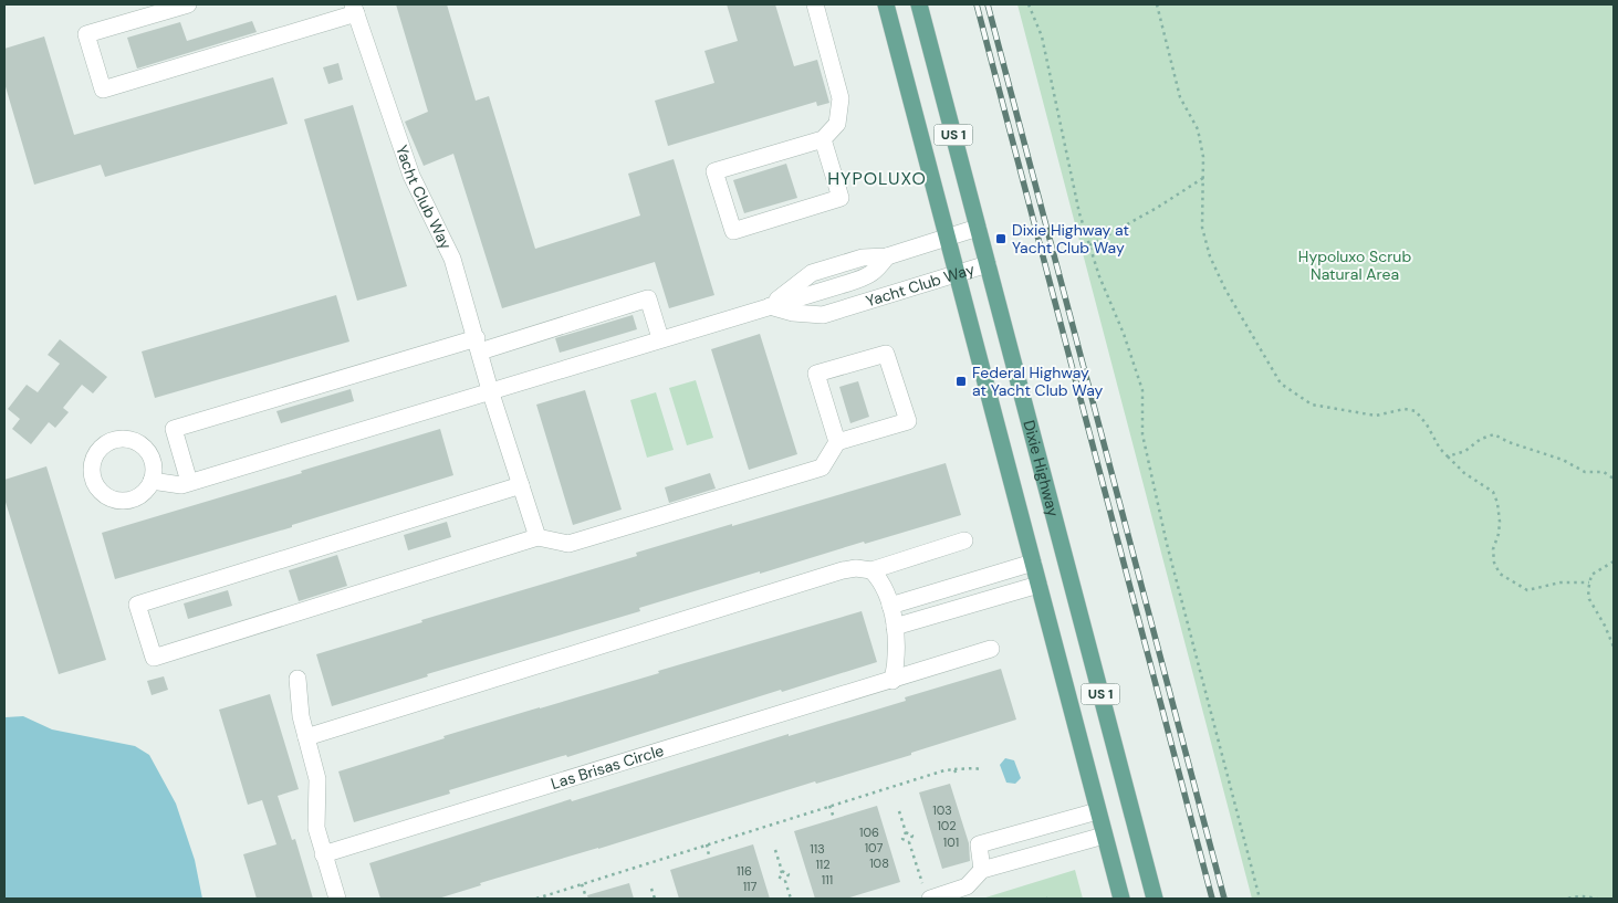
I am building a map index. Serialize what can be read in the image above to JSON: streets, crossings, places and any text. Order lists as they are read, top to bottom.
{
  "streets": {
    "main road": ["US 1", "Dixie Highway"],
    "street": ["Yacht Club Way", "Las Brisas Circle"]
  },
  "crossings": [
    ["US 1", "Yacht Club Way"],
    ["Yacht Club Way", "Dixie Highway"]
  ],
  "districts": ["HYPOLUXO"],
  "parks": ["Hypoluxo Scrub Natural Area"],
  "places": {
    "transit": ["Dixie Highway at Yacht Club Way", "Federal Highway at Yacht Club Way"]
  },
  "house_numbers": [
    "103",
    "102",
    "106",
    "101",
    "107",
    "113",
    "108",
    "112",
    "116",
    "111",
    "117"
  ]
}
